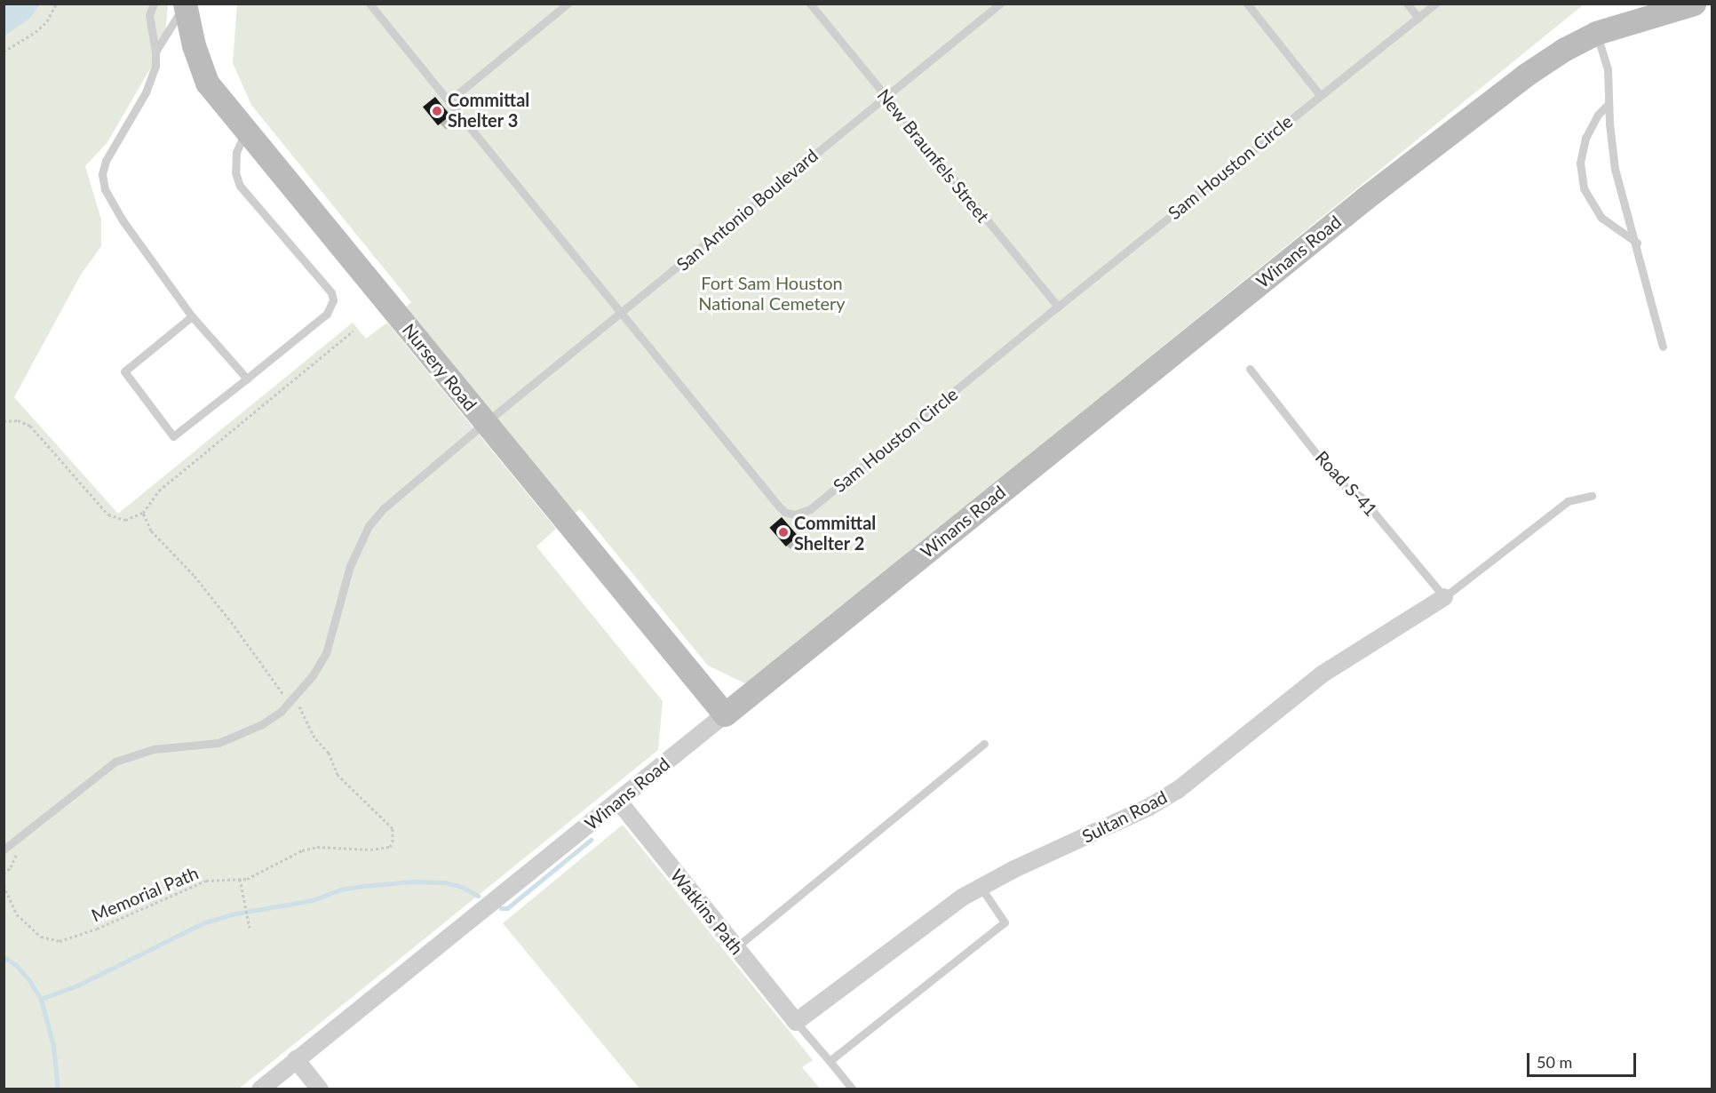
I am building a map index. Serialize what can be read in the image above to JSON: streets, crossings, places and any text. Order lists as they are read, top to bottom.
{
  "streets": {
    "street": [
      "Winans Road",
      "Nursery Road",
      "Sultan Road",
      "Watkins Path"
    ],
    "lane": [
      "New Braunfels Street",
      "Sam Houston Circle",
      "San Antonio Boulevard",
      "Road S-41"
    ],
    "path": ["Memorial Path"]
  },
  "crossings": [
    ["New Braunfels Street", "Sam Houston Circle"],
    ["New Braunfels Street", "San Antonio Boulevard"],
    ["Sam Houston Circle", "San Antonio Boulevard"],
    ["Winans Road", "Nursery Road"],
    ["Winans Road", "Watkins Path"],
    ["Road S-41", "Sultan Road"],
    ["Sultan Road", "Watkins Path"]
  ],
  "parks": ["Fort Sam Houston National Cemetery"],
  "places": ["Committal Shelter 3", "Committal Shelter 2"],
  "scale_bar": "50 m"
}
